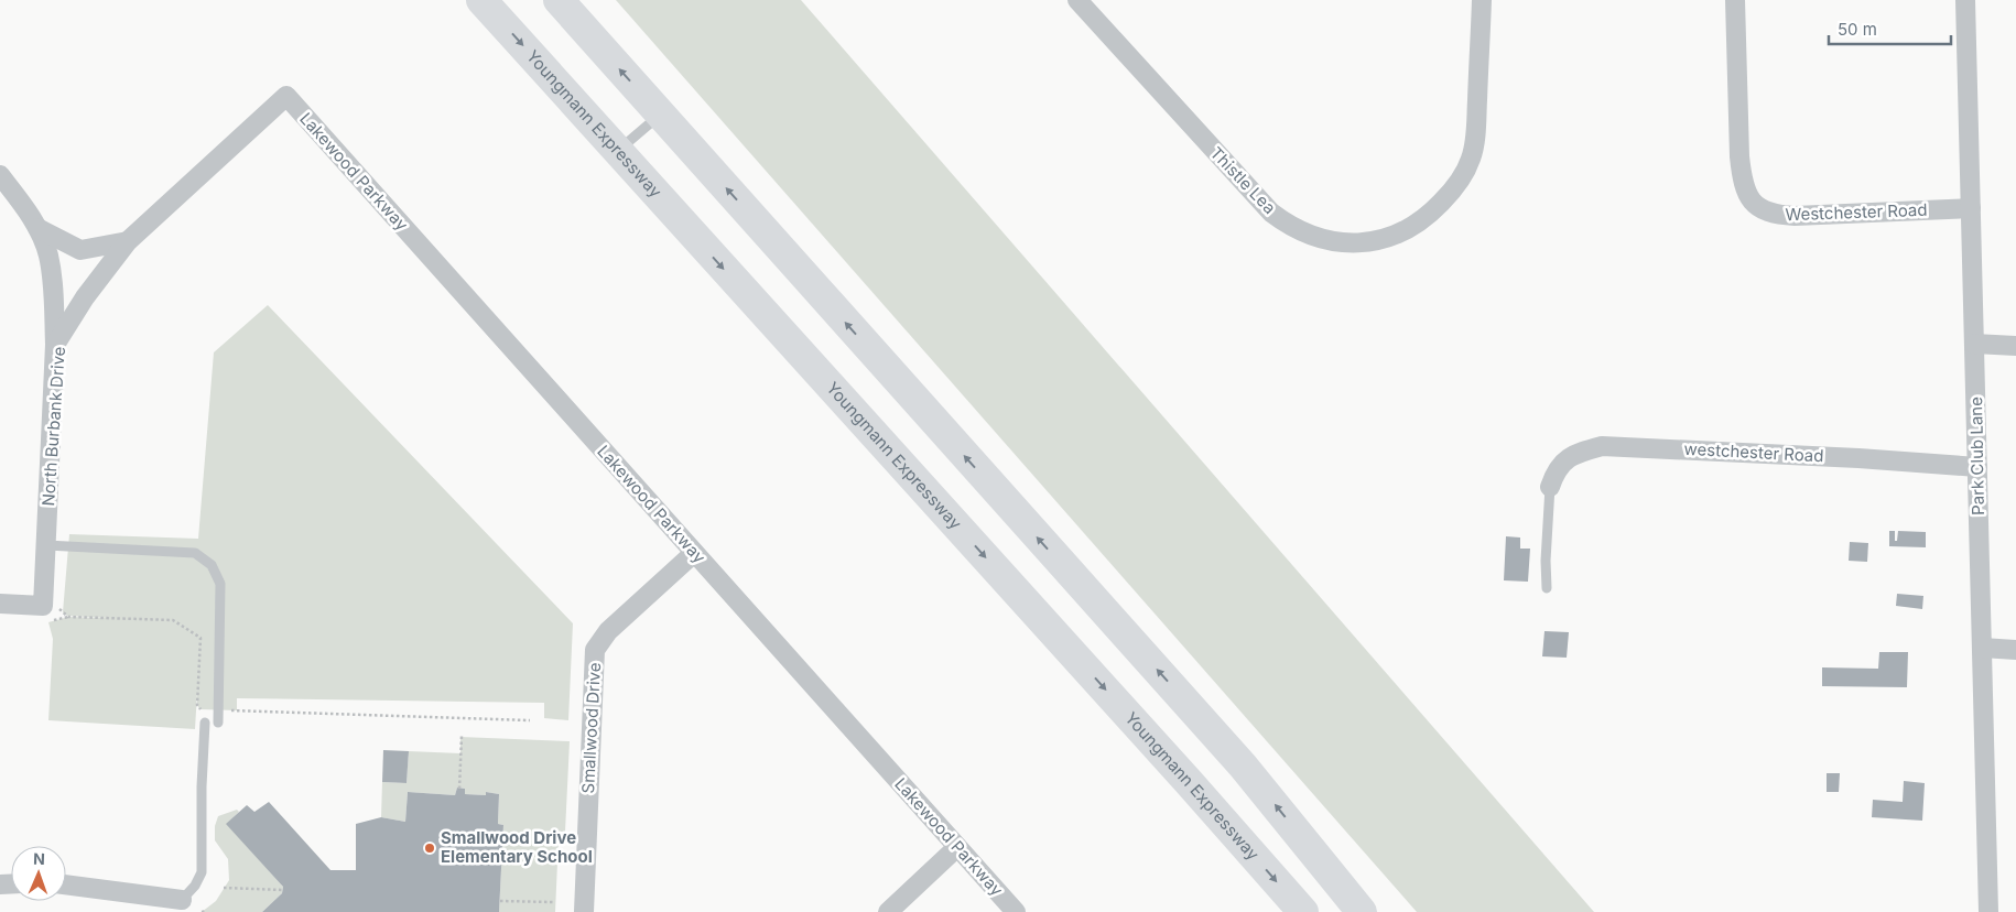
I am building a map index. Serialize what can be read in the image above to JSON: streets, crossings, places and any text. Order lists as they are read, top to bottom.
{
  "streets": {
    "highway": ["Youngmann Expressway"],
    "street": [
      "Lakewood Parkway",
      "Thistle Lea",
      "Westchester Road",
      "North Burbank Drive",
      "westchester Road",
      "Park Club Lane",
      "Smallwood Drive"
    ]
  },
  "crossings": [
    ["Lakewood Parkway", "North Burbank Drive"],
    ["Lakewood Parkway", "Smallwood Drive"],
    ["Westchester Road", "Park Club Lane"],
    ["westchester Road", "Park Club Lane"]
  ],
  "places": ["Smallwood Drive Elementary School"],
  "scale_bar": "50 m",
  "north": "top"
}
